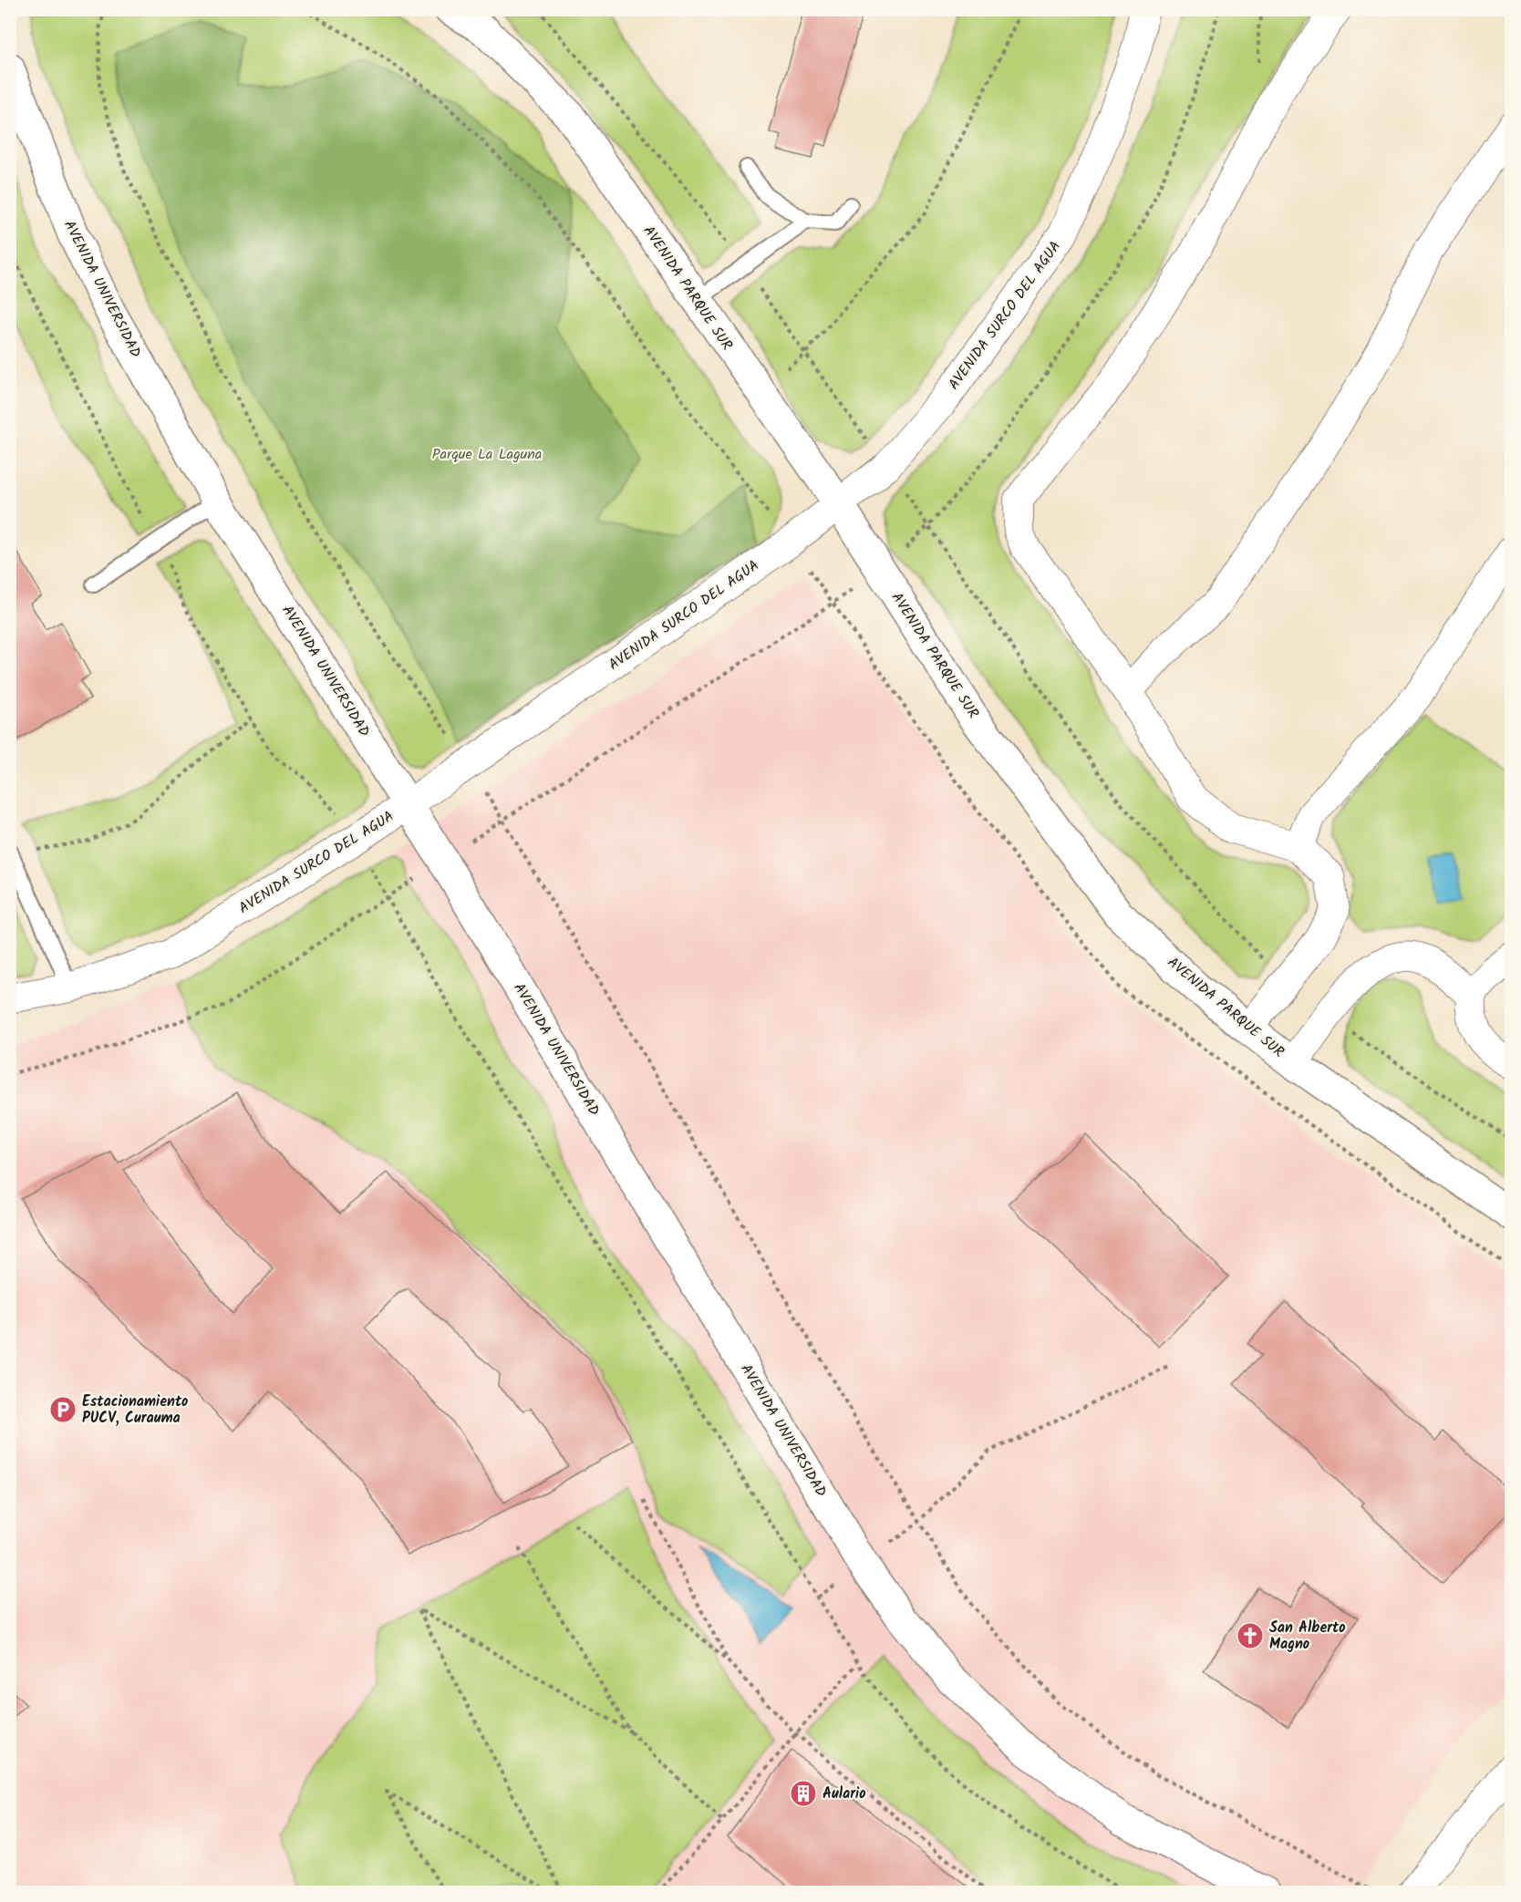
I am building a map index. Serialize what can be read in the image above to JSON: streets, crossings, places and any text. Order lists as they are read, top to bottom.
{
  "streets": {
    "street": ["AVENIDA PARQUE SUR", "AVENIDA UNIVERSIDAD", "AVENIDA SURCO DEL AGUA"]
  },
  "crossings": [
    ["AVENIDA PARQUE SUR", "AVENIDA SURCO DEL AGUA"],
    ["AVENIDA UNIVERSIDAD", "AVENIDA SURCO DEL AGUA"]
  ],
  "parks": ["Parque La Laguna"],
  "places": {
    "parking": ["Estacionamiento PUCV, Curauma"],
    "church": ["San Alberto Magno"],
    "building": ["Aulario"]
  }
}
